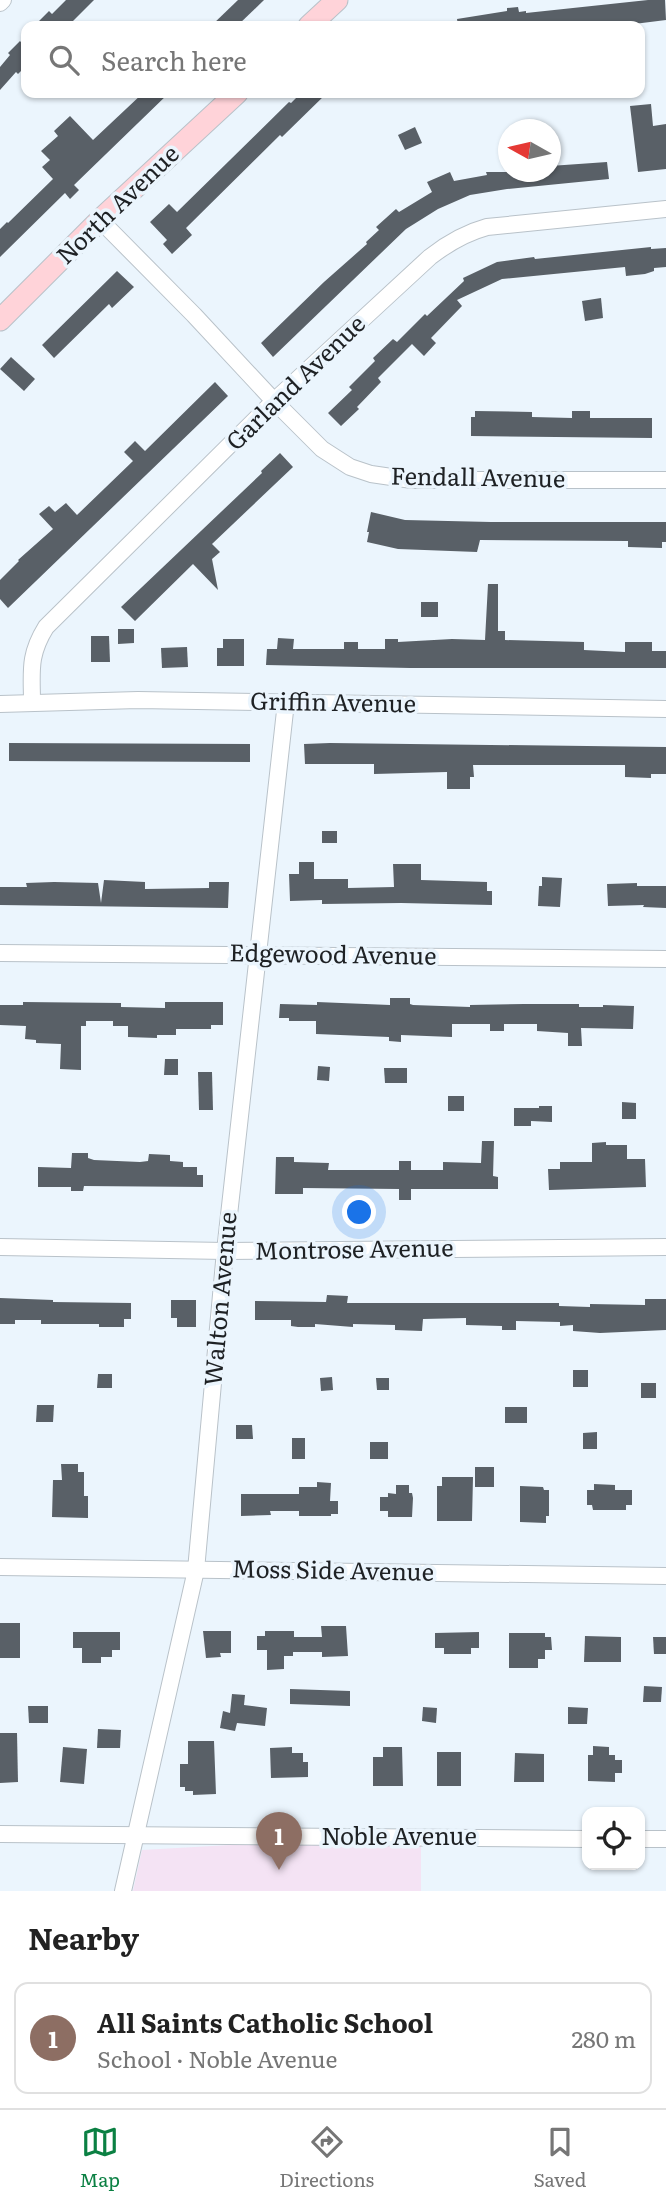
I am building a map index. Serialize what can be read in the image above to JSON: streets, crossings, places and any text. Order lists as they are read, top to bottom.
{
  "streets": {
    "street": [
      "North Avenue",
      "Garland Avenue",
      "Fendall Avenue",
      "Griffin Avenue",
      "Edgewood Avenue",
      "Montrose Avenue",
      "Walton Avenue",
      "Moss Side Avenue",
      "Noble Avenue"
    ]
  },
  "crossings": [
    ["North Avenue", "Fendall Avenue"],
    ["Garland Avenue", "Fendall Avenue"],
    ["Garland Avenue", "Griffin Avenue"],
    ["Griffin Avenue", "Walton Avenue"],
    ["Edgewood Avenue", "Walton Avenue"],
    ["Montrose Avenue", "Walton Avenue"],
    ["Walton Avenue", "Moss Side Avenue"],
    ["Walton Avenue", "Noble Avenue"]
  ],
  "north": "left",
  "page": {
    "search": "Search here",
    "pins": "1",
    "heading": "Nearby",
    "list": [
      {
        "mark": "1",
        "name": "All Saints Catholic School",
        "note": "School · Noble Avenue",
        "value": "280 m"
      }
    ],
    "nav": ["Map", "Directions", "Saved"]
  }
}
